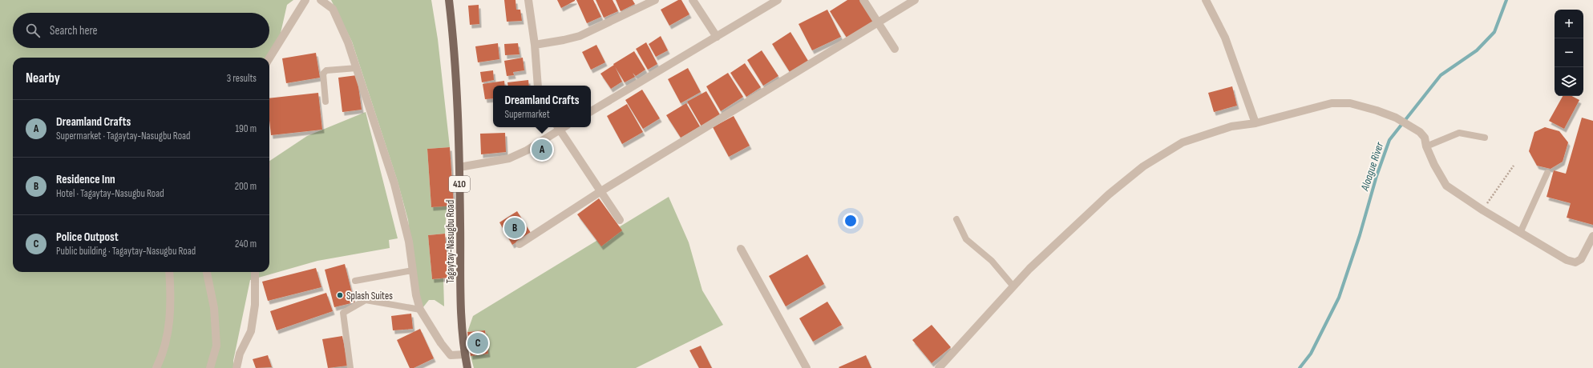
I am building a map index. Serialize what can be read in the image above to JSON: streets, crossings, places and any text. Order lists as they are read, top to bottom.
{
  "streets": {
    "main road": ["410", "Tagaytay-Nasugbu Road"]
  },
  "water": ["Aloague River"],
  "places": ["Splash Suites"],
  "page": {
    "map_buttons": ["+", "−"],
    "search": "Search here",
    "heading": ["Nearby", "3 results"],
    "popup": ["Dreamland Crafts", "Supermarket"],
    "list": [
      {
        "mark": "A",
        "name": "Dreamland Crafts",
        "note": "Supermarket · Tagaytay-Nasugbu Road",
        "value": "190 m"
      },
      {
        "mark": "B",
        "name": "Residence Inn",
        "note": "Hotel · Tagaytay-Nasugbu Road",
        "value": "200 m"
      },
      {
        "mark": "C",
        "name": "Police Outpost",
        "note": "Public building · Tagaytay-Nasugbu Road",
        "value": "240 m"
      }
    ],
    "pins": ["A", "B", "C"]
  }
}
